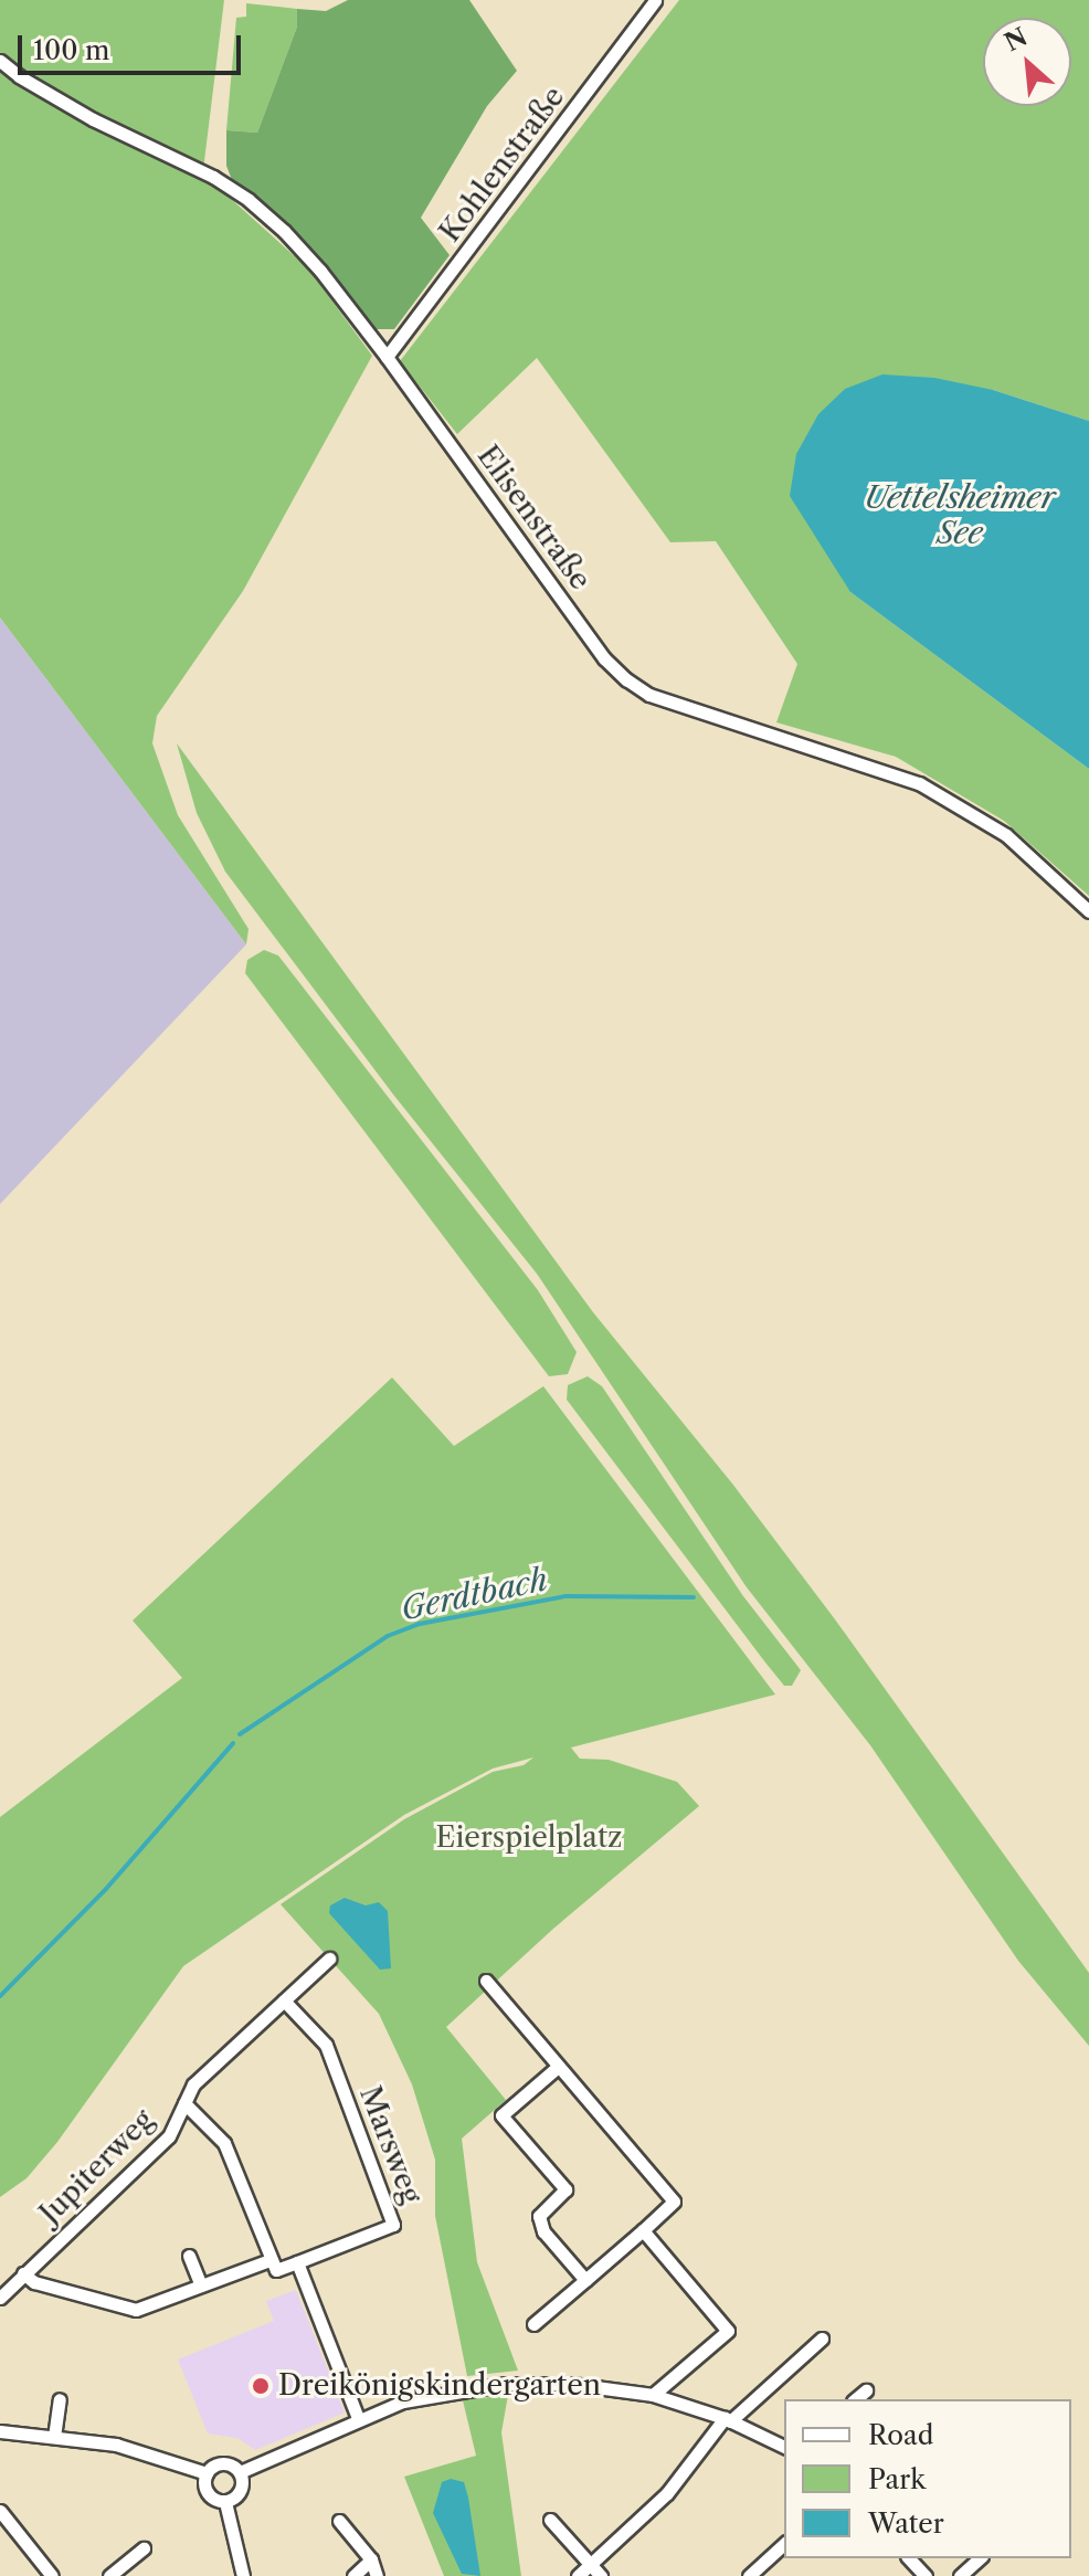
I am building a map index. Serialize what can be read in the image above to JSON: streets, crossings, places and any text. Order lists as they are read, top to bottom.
{
  "streets": {
    "street": [
      "Kohlenstraße",
      "Elisenstraße",
      "Marsweg",
      "Jupiterweg"
    ]
  },
  "crossings": [
    ["Kohlenstraße", "Elisenstraße"],
    ["Marsweg", "Jupiterweg"]
  ],
  "water": ["Uettelsheimer See", "Gerdtbach"],
  "parks": ["Eierspielplatz"],
  "places": ["Dreikönigskindergarten"],
  "legend": ["Road", "Park", "Water"],
  "scale_bar": "100 m",
  "north": "top left"
}
